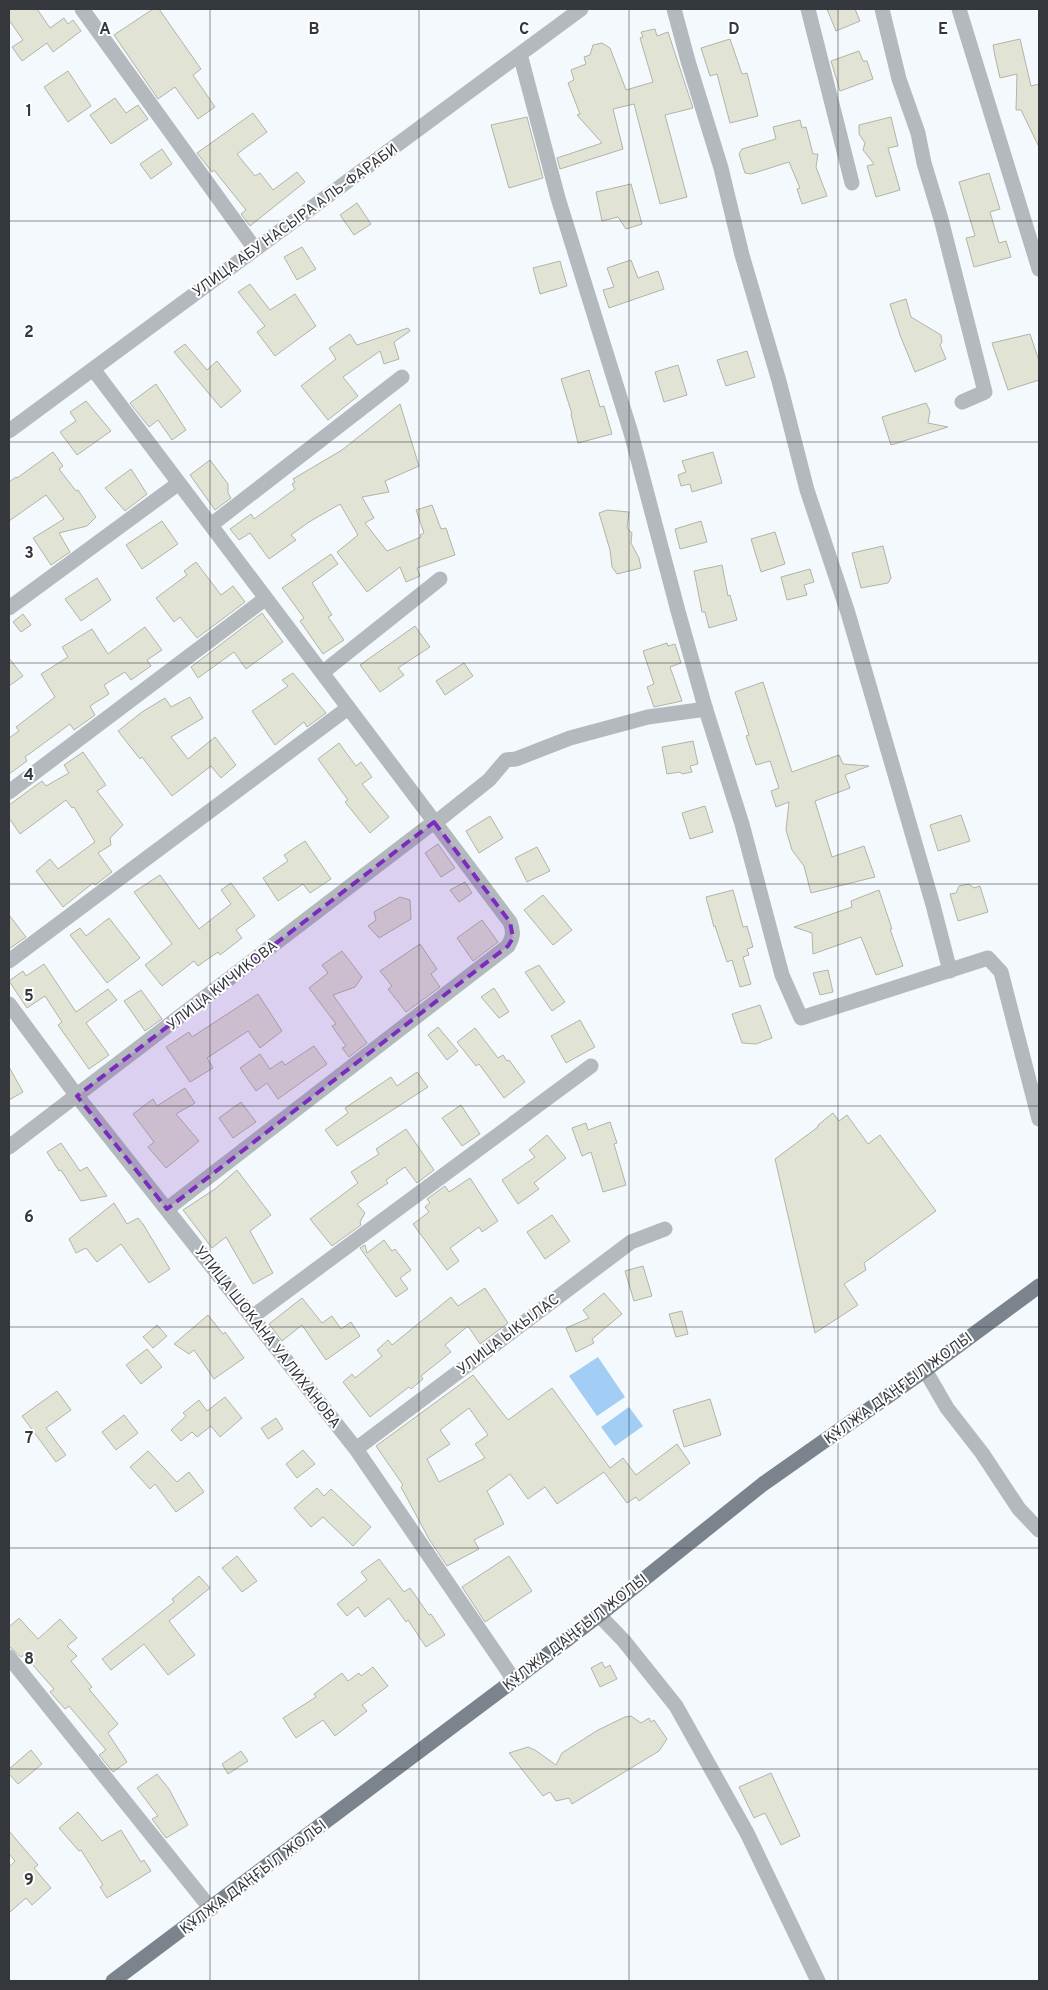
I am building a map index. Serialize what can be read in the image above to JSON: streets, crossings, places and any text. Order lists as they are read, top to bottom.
{
  "streets": {
    "main road": ["ҚҰЛЖА ДАҢҒЫЛ ЖОЛЫ"],
    "street": [
      "УЛИЦА АБУ НАСЫРА АЛЬ-ФАРАБИ",
      "УЛИЦА КИЧИКОВА",
      "УЛИЦА ЫКЫЛАС",
      "УЛИЦА ШОКАНА УАЛИХАНОВА"
    ]
  },
  "crossings": [
    ["УЛИЦА КИЧИКОВА", "УЛИЦА ШОКАНА УАЛИХАНОВА"],
    ["УЛИЦА ЫКЫЛАС", "УЛИЦА ШОКАНА УАЛИХАНОВА"],
    ["УЛИЦА ШОКАНА УАЛИХАНОВА", "ҚҰЛЖА ДАҢҒЫЛ ЖОЛЫ"]
  ],
  "grid": {
    "columns": [
      "A",
      "B",
      "C",
      "D",
      "E"
    ],
    "rows": [
      "1",
      "2",
      "3",
      "4",
      "5",
      "6",
      "7",
      "8",
      "9"
    ]
  }
}
